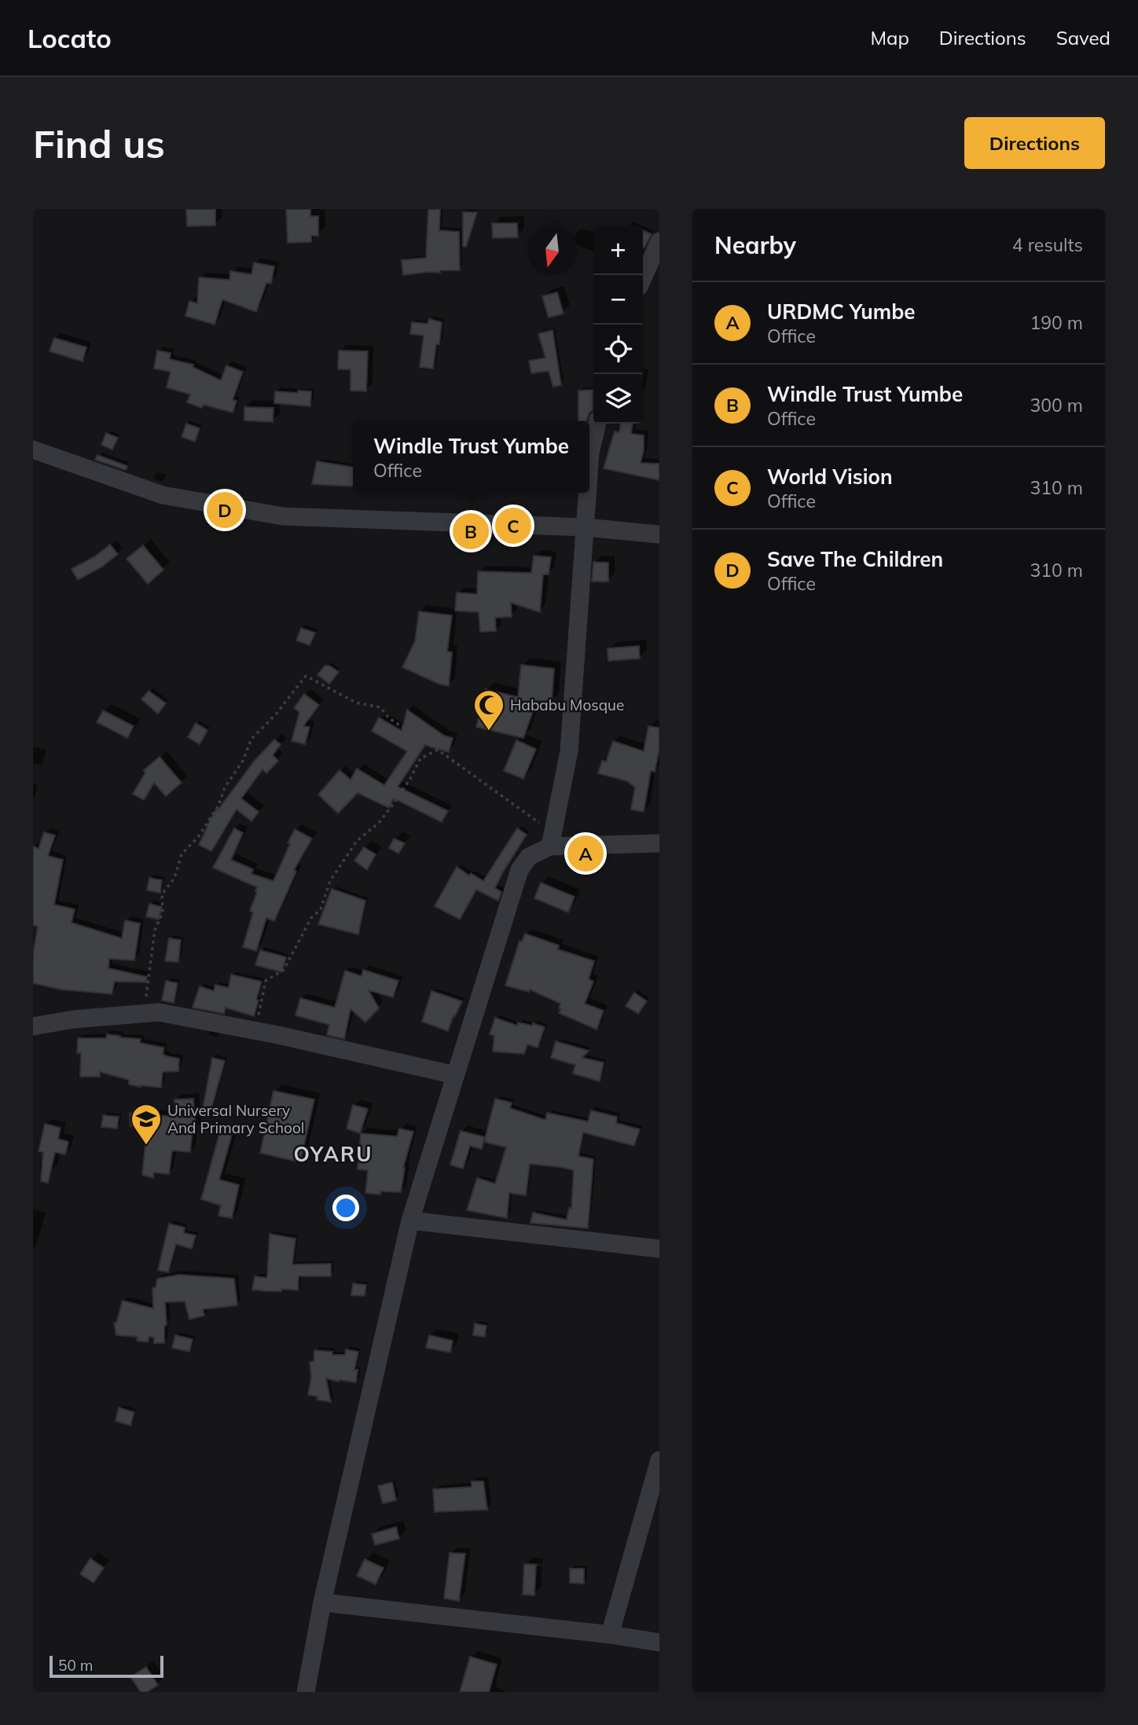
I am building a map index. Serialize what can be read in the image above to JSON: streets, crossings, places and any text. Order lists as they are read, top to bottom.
{
  "districts": ["OYARU"],
  "places": {
    "mosque": ["Hababu Mosque"],
    "school or university": ["Universal Nursery And Primary School"]
  },
  "scale_bar": "50 m",
  "north": "bottom",
  "page": {
    "header": "Locato",
    "nav": ["Map", "Directions", "Saved"],
    "buttons": "Directions",
    "title": "Find us",
    "heading": ["Nearby", "4 results"],
    "map_buttons": ["+", "−"],
    "list": [
      {
        "mark": "A",
        "name": "URDMC Yumbe",
        "note": "Office",
        "value": "190 m"
      },
      {
        "mark": "B",
        "name": "Windle Trust Yumbe",
        "note": "Office",
        "value": "300 m"
      },
      {
        "mark": "C",
        "name": "World Vision",
        "note": "Office",
        "value": "310 m"
      },
      {
        "mark": "D",
        "name": "Save The Children",
        "note": "Office",
        "value": "310 m"
      }
    ],
    "popup": ["Windle Trust Yumbe", "Office"],
    "pins": [
      "D",
      "C",
      "B",
      "A"
    ],
    "scale": "50 m"
  }
}
